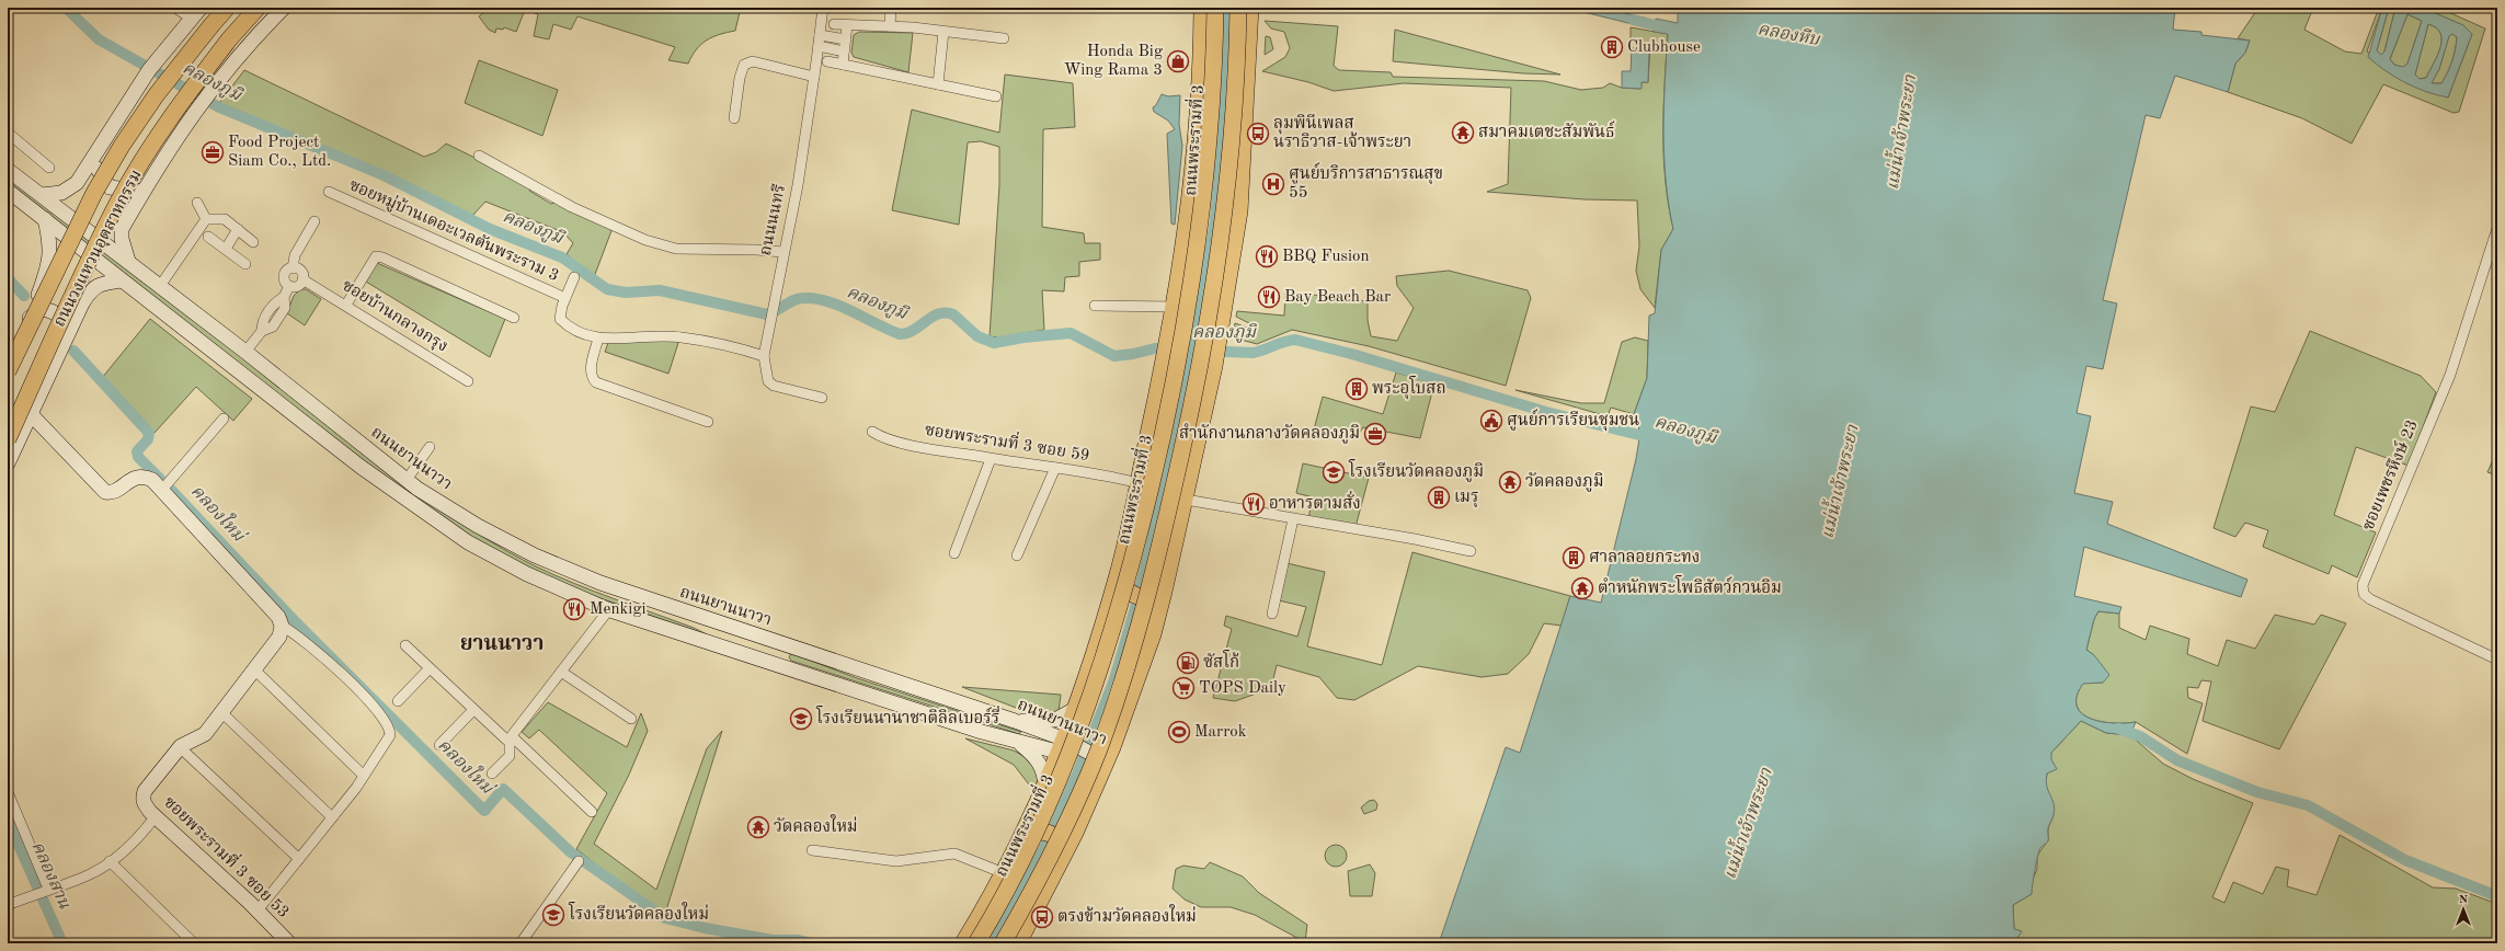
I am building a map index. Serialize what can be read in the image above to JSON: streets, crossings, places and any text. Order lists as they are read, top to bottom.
{
  "streets": {
    "main road": [
      "ถนนพระรามที่ 3",
      "ถนนวงแหวนอุตสาหกรรม",
      "ถนนยานนาวา",
      "ซอยพระรามที่ 3 ซอย 53"
    ],
    "street": [
      "ถนนนนทรี",
      "ซอยหมู่บ้านเดอะเวลตันพระราม 3",
      "ซอยบ้านกลางกรุง",
      "ซอยพระรามที่ 3 ซอย 59",
      "ซอยเพชรหึงษ์ 23"
    ]
  },
  "crossings": [
    ["ถนนพระรามที่ 3", "ซอยพระรามที่ 3 ซอย 59"],
    ["ถนนพระรามที่ 3", "ถนนยานนาวา"],
    ["ถนนนนทรี", "ซอยหมู่บ้านเดอะเวลตันพระราม 3"],
    ["ถนนวงแหวนอุตสาหกรรม", "ถนนยานนาวา"]
  ],
  "districts": ["ยานนาวา"],
  "water": [
    "คลองหีบ",
    "คลองภูมิ",
    "แม่น้ำเจ้าพระยา",
    "คลองใหม่",
    "คลองสาน"
  ],
  "places": {
    "building": [
      "Clubhouse",
      "พระอุโบสถ",
      "เมรุ",
      "ศาลาลอยกระทง"
    ],
    "shop": ["Honda Big Wing Rama 3"],
    "temple": [
      "สมาคมเตชะสัมพันธ์",
      "วัดคลองภูมิ",
      "ตำหนักพระโพธิสัตว์กวนอิม",
      "วัดคลองใหม่"
    ],
    "bus stop": ["ลุมพินีเพลส นราธิวาส-เจ้าพระยา", "ตรงข้ามวัดคลองใหม่"],
    "office": ["Food Project Siam Co., Ltd.", "สำนักงานกลางวัดคลองภูมิ"],
    "hospital": ["ศูนย์บริการสาธารณสุข 55"],
    "restaurant": [
      "BBQ Fusion",
      "Bay Beach Bar",
      "อาหารตามสั่ง",
      "Menkigi"
    ],
    "public building": ["ศูนย์การเรียนชุมชน"],
    "school or university": ["โรงเรียนวัดคลองภูมิ", "โรงเรียนนานาชาติลิลเบอร์รี่", "โรงเรียนวัดคลองใหม่"],
    "fuel station": ["ซัสโก้"],
    "supermarket": ["TOPS Daily"],
    "sports": ["Marrok"]
  },
  "north": "top"
}
